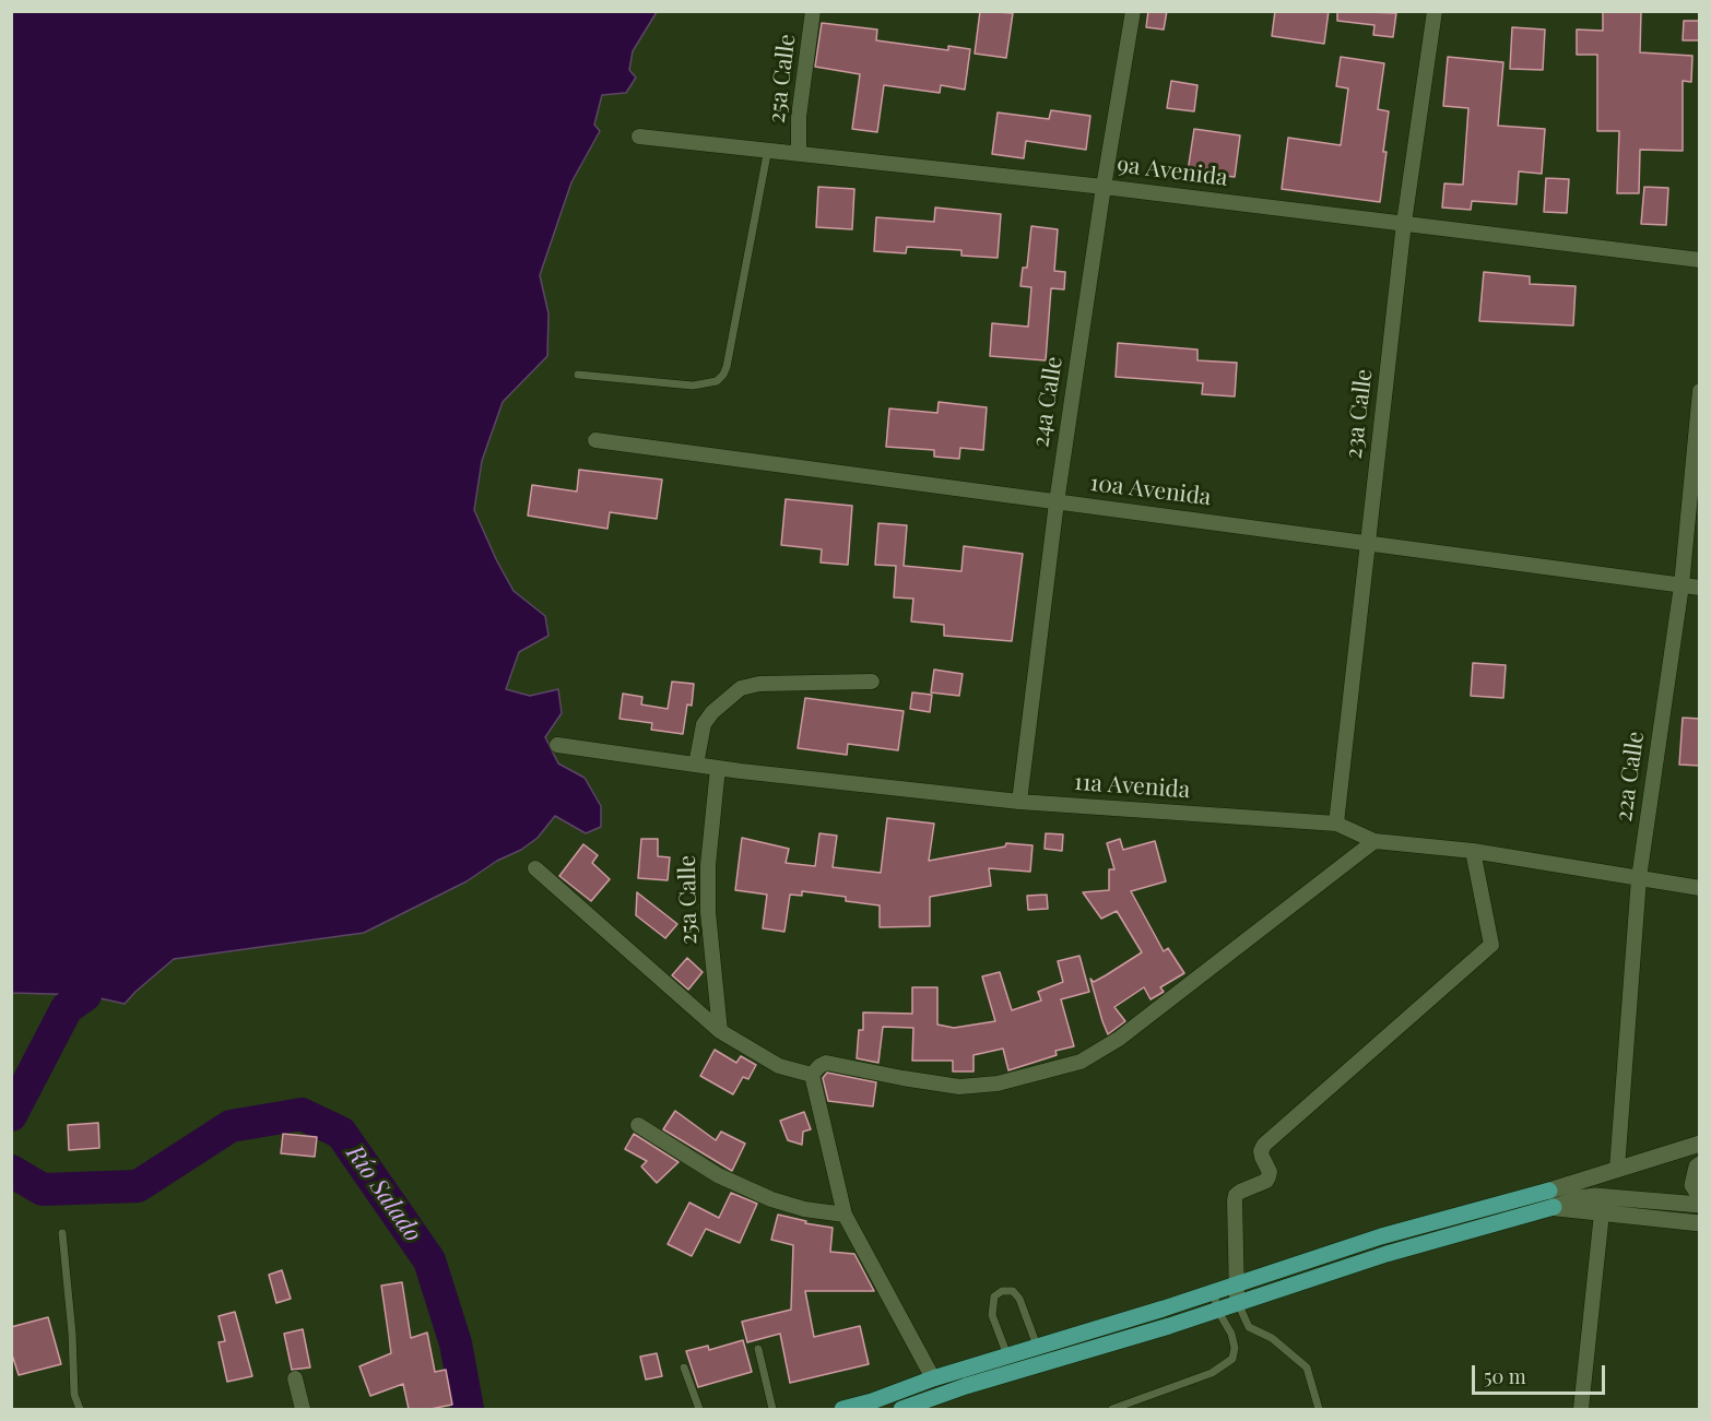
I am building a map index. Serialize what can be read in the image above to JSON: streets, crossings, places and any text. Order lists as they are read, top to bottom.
{
  "streets": {
    "street": [
      "25a Calle",
      "9a Avenida",
      "24a Calle",
      "23a Calle",
      "10a Avenida",
      "22a Calle",
      "11a Avenida"
    ]
  },
  "crossings": [
    ["25a Calle", "9a Avenida"],
    ["25a Calle", "11a Avenida"],
    ["9a Avenida", "24a Calle"],
    ["9a Avenida", "23a Calle"],
    ["24a Calle", "10a Avenida"],
    ["24a Calle", "11a Avenida"],
    ["23a Calle", "10a Avenida"],
    ["23a Calle", "11a Avenida"],
    ["10a Avenida", "22a Calle"],
    ["22a Calle", "11a Avenida"]
  ],
  "water": ["Río Salado"],
  "scale_bar": "50 m"
}
